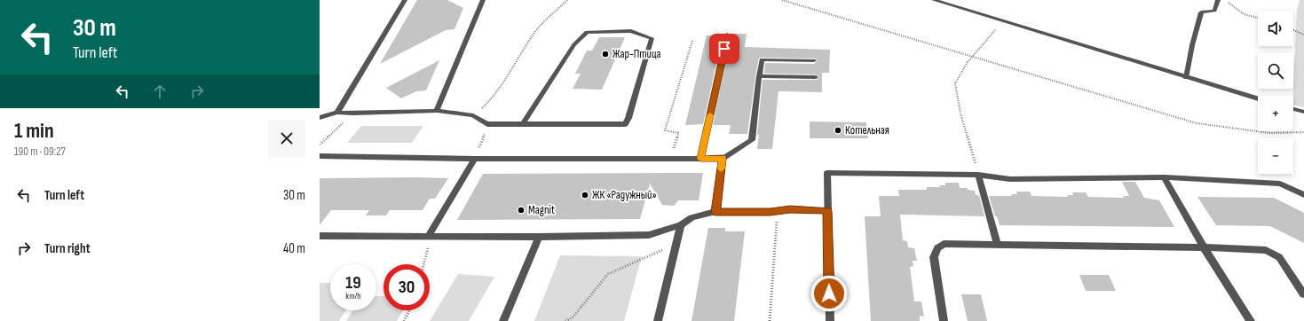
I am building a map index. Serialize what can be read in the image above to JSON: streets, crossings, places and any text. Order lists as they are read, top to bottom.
{
  "places": [
    "Жар-Птица",
    "Котельная",
    "ЖК «Радужный»",
    "Magnit"
  ],
  "page": {
    "turn": ["30 m", "Turn left"],
    "map_buttons": ["+", "−"],
    "heading": ["1 min", "190 m · 09:27"],
    "list": [
      {
        "name": "Turn left",
        "value": "30 m"
      },
      {
        "name": "Turn right",
        "value": "40 m"
      }
    ],
    "speed": "19 km/h",
    "limit": "30"
  }
}
